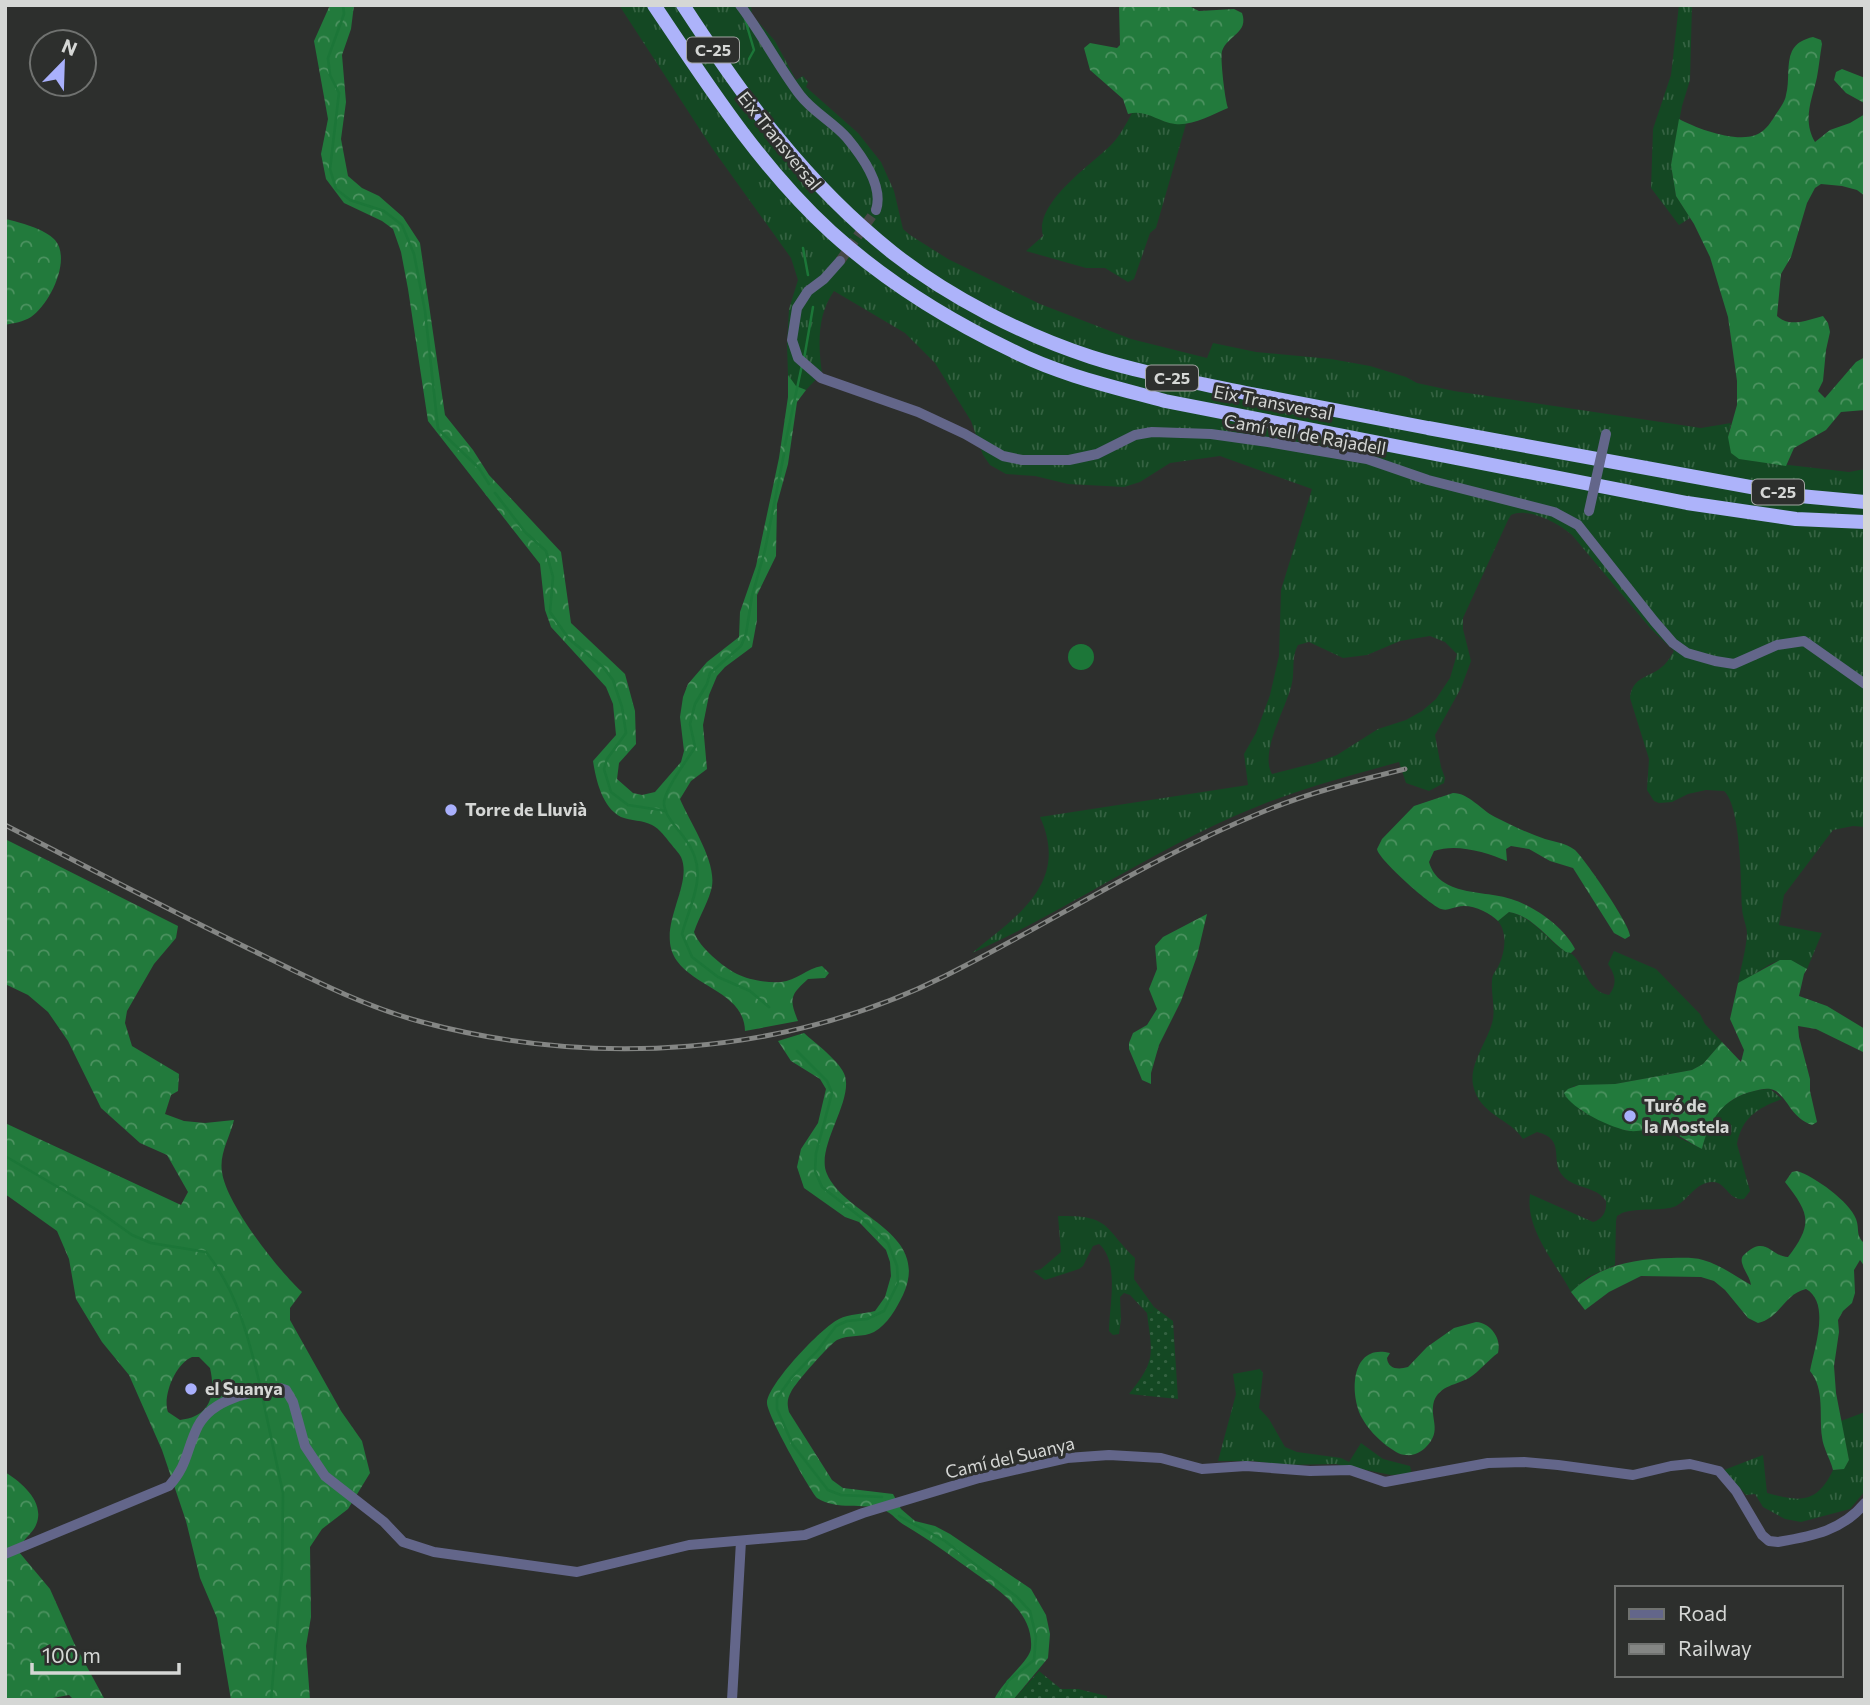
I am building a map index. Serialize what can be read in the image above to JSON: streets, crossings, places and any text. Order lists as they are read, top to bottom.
{
  "streets": {
    "highway": ["C-25", "Eix Transversal"],
    "street": ["Camí vell de Rajadell", "Camí del Suanya"]
  },
  "places": ["Torre de Lluvià", "Turó de la Mostela", "el Suanya"],
  "legend": ["Road", "Railway"],
  "scale_bar": "100 m",
  "north": "top right"
}
